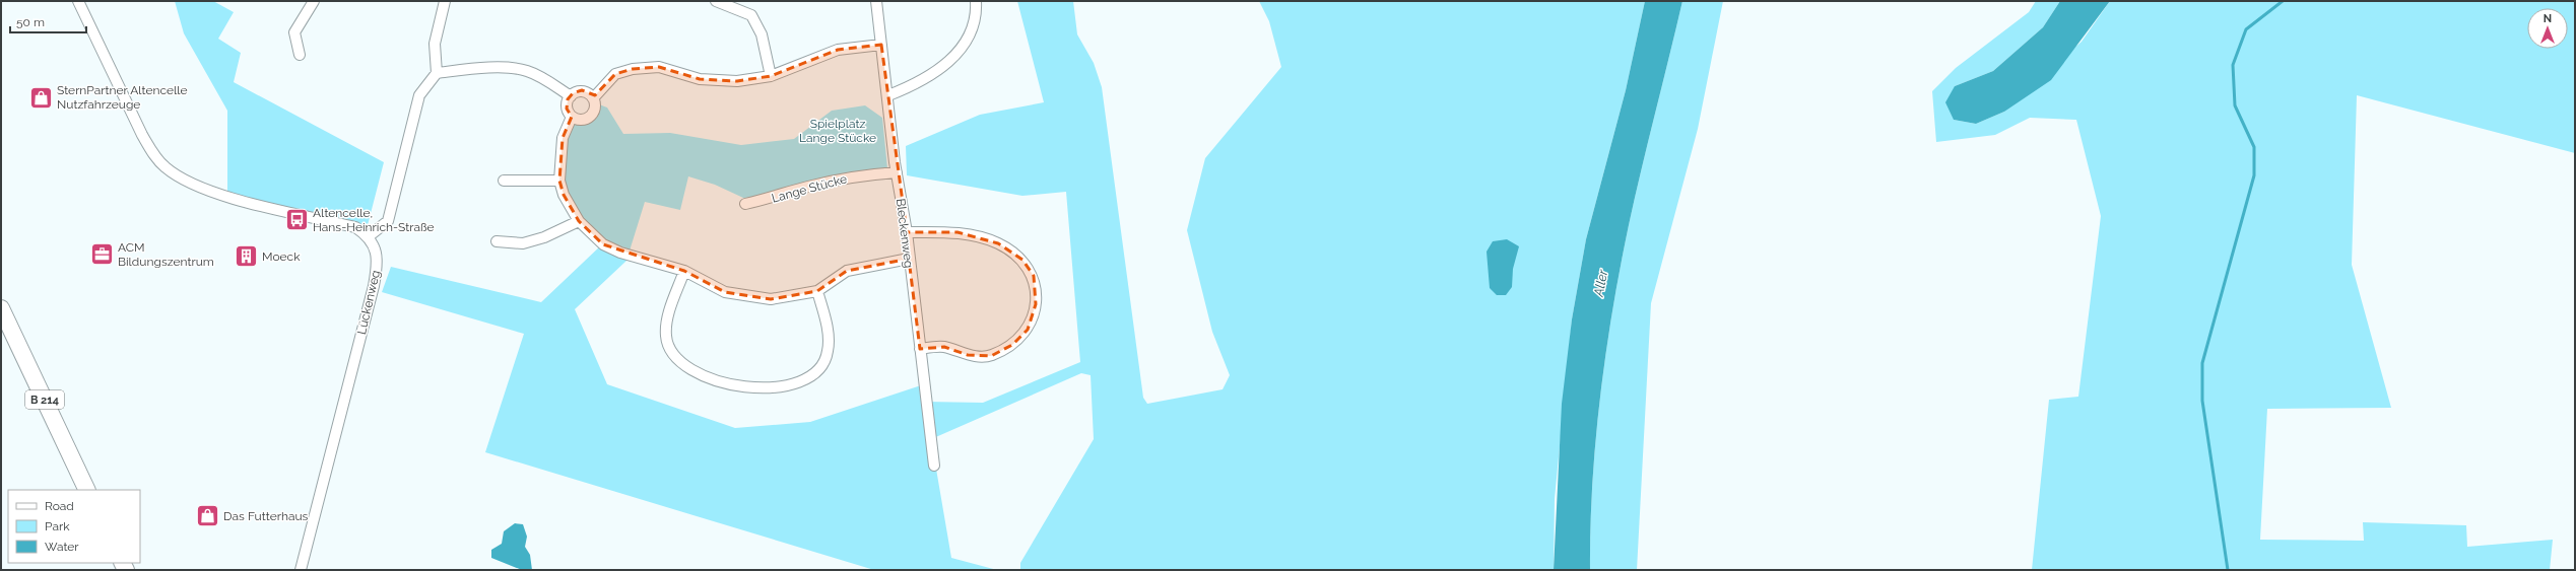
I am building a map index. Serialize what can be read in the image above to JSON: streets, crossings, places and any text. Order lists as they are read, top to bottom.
{
  "streets": {
    "main road": ["B 214"],
    "street": ["Lange Stücke", "Bleckenweg", "Lückenweg"]
  },
  "crossings": [
    ["Lange Stücke", "Bleckenweg"]
  ],
  "water": ["Aller"],
  "parks": ["Spielplatz Lange Stücke"],
  "places": {
    "shop": ["SternPartner Altencelle Nutzfahrzeuge", "Das Futterhaus"],
    "bus stop": ["Altencelle, Hans-Heinrich-Straße"],
    "office": ["ACM Bildungszentrum"],
    "building": ["Moeck"]
  },
  "legend": ["Road", "Park", "Water"],
  "scale_bar": "50 m",
  "north": "top"
}
